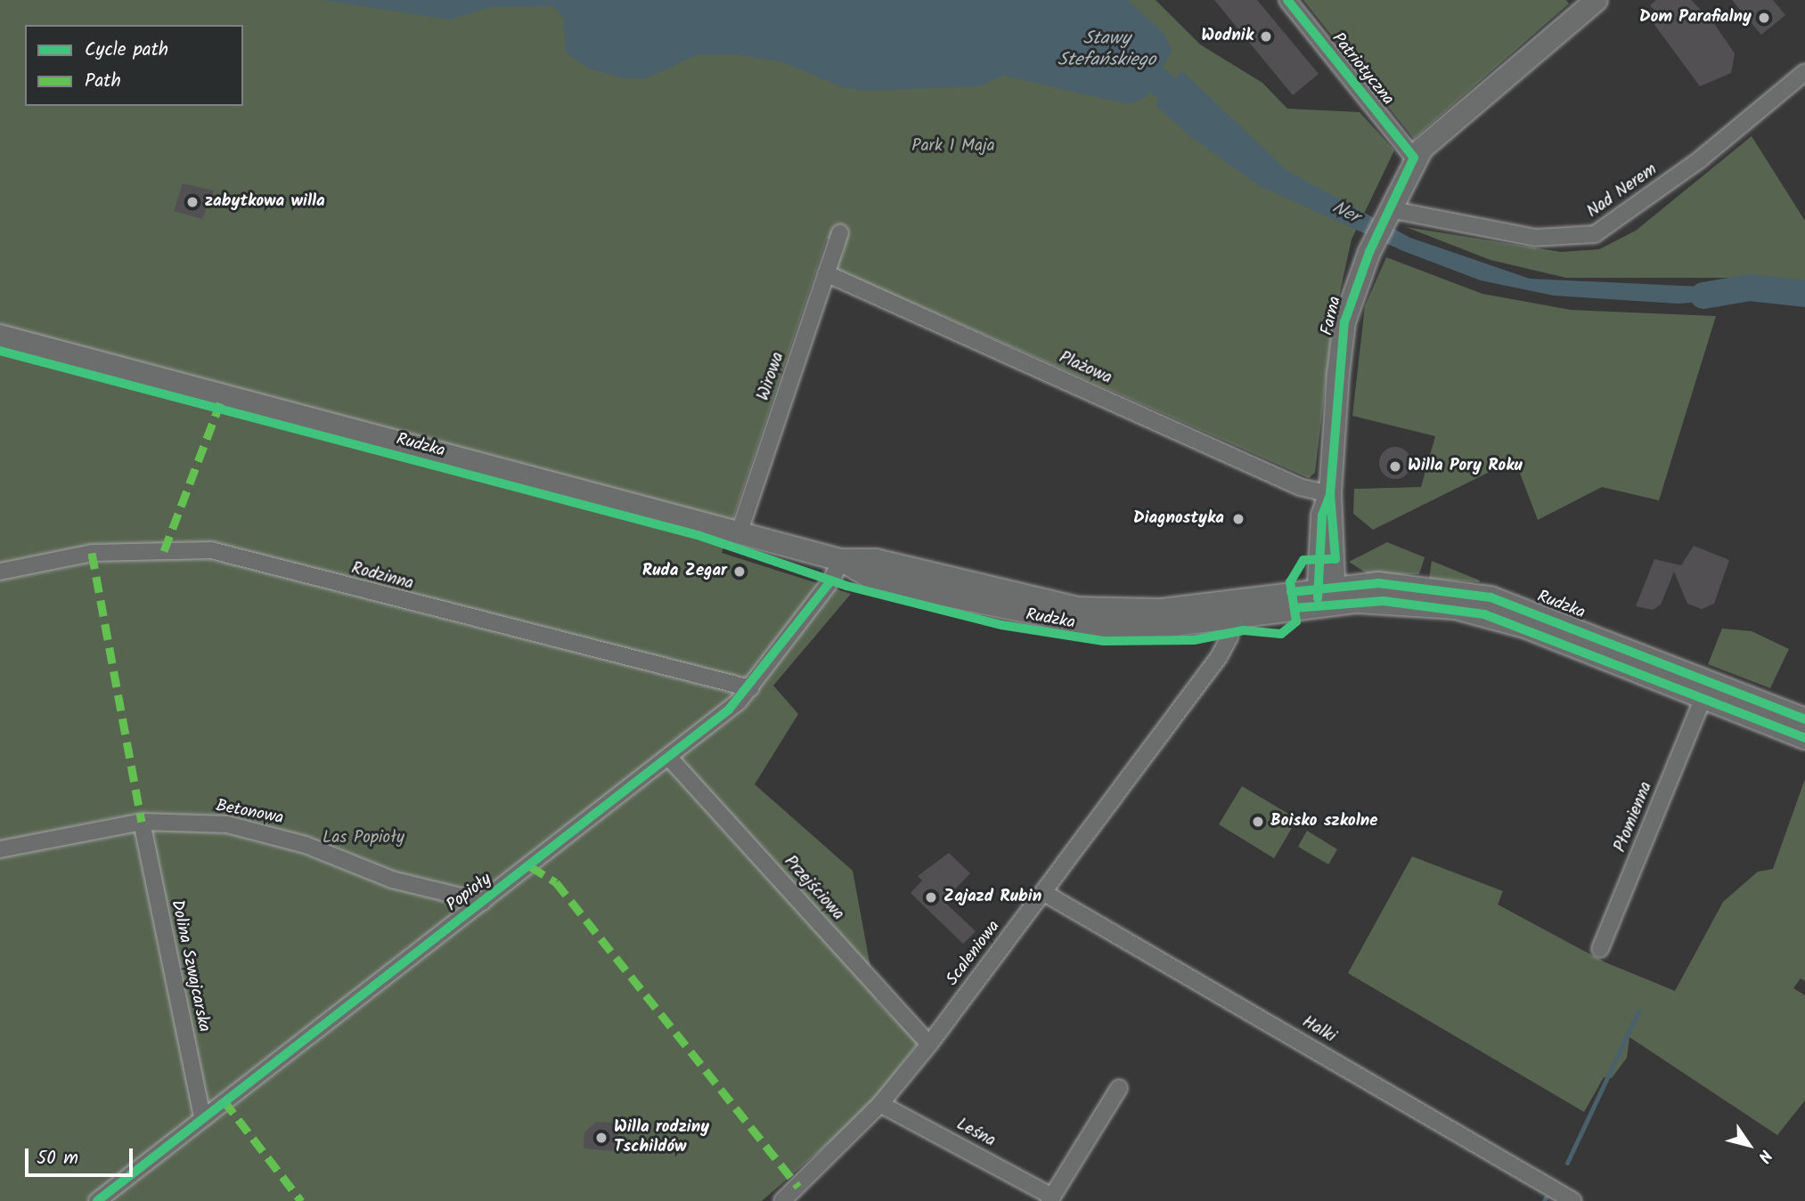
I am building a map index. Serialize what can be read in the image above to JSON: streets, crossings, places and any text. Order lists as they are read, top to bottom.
{
  "streets": {
    "street": [
      "Patriotyczna",
      "Nad Nerem",
      "Farna",
      "Plażowa",
      "Wirowa",
      "Rudzka",
      "Rodzinna",
      "Betonowa",
      "Płomienna",
      "Przejściowa",
      "Popioły",
      "Scaleniowa",
      "Dolina Szwajcarska",
      "Halki",
      "Leśna"
    ]
  },
  "crossings": [
    ["Patriotyczna", "Farna"],
    ["Nad Nerem", "Farna"],
    ["Farna", "Plażowa"],
    ["Farna", "Rudzka"],
    ["Plażowa", "Wirowa"],
    ["Wirowa", "Rudzka"],
    ["Rudzka", "Płomienna"],
    ["Rudzka", "Popioły"],
    ["Rudzka", "Scaleniowa"],
    ["Rodzinna", "Popioły"],
    ["Betonowa", "Popioły"],
    ["Betonowa", "Dolina Szwajcarska"],
    ["Przejściowa", "Popioły"],
    ["Przejściowa", "Scaleniowa"],
    ["Popioły", "Dolina Szwajcarska"],
    ["Scaleniowa", "Halki"],
    ["Scaleniowa", "Leśna"]
  ],
  "water": ["Stawy Stefańskiego", "Ner"],
  "parks": ["Park 1 Maja", "Las Popioły"],
  "places": [
    "Dom Parafialny",
    "Wodnik",
    "zabytkowa willa",
    "Willa Pory Roku",
    "Diagnostyka",
    "Ruda Zegar",
    "Boisko szkolne",
    "Zajazd Rubin",
    "Willa rodziny Tschildów"
  ],
  "legend": ["Cycle path", "Path"],
  "scale_bar": "50 m",
  "north": "bottom right"
}
